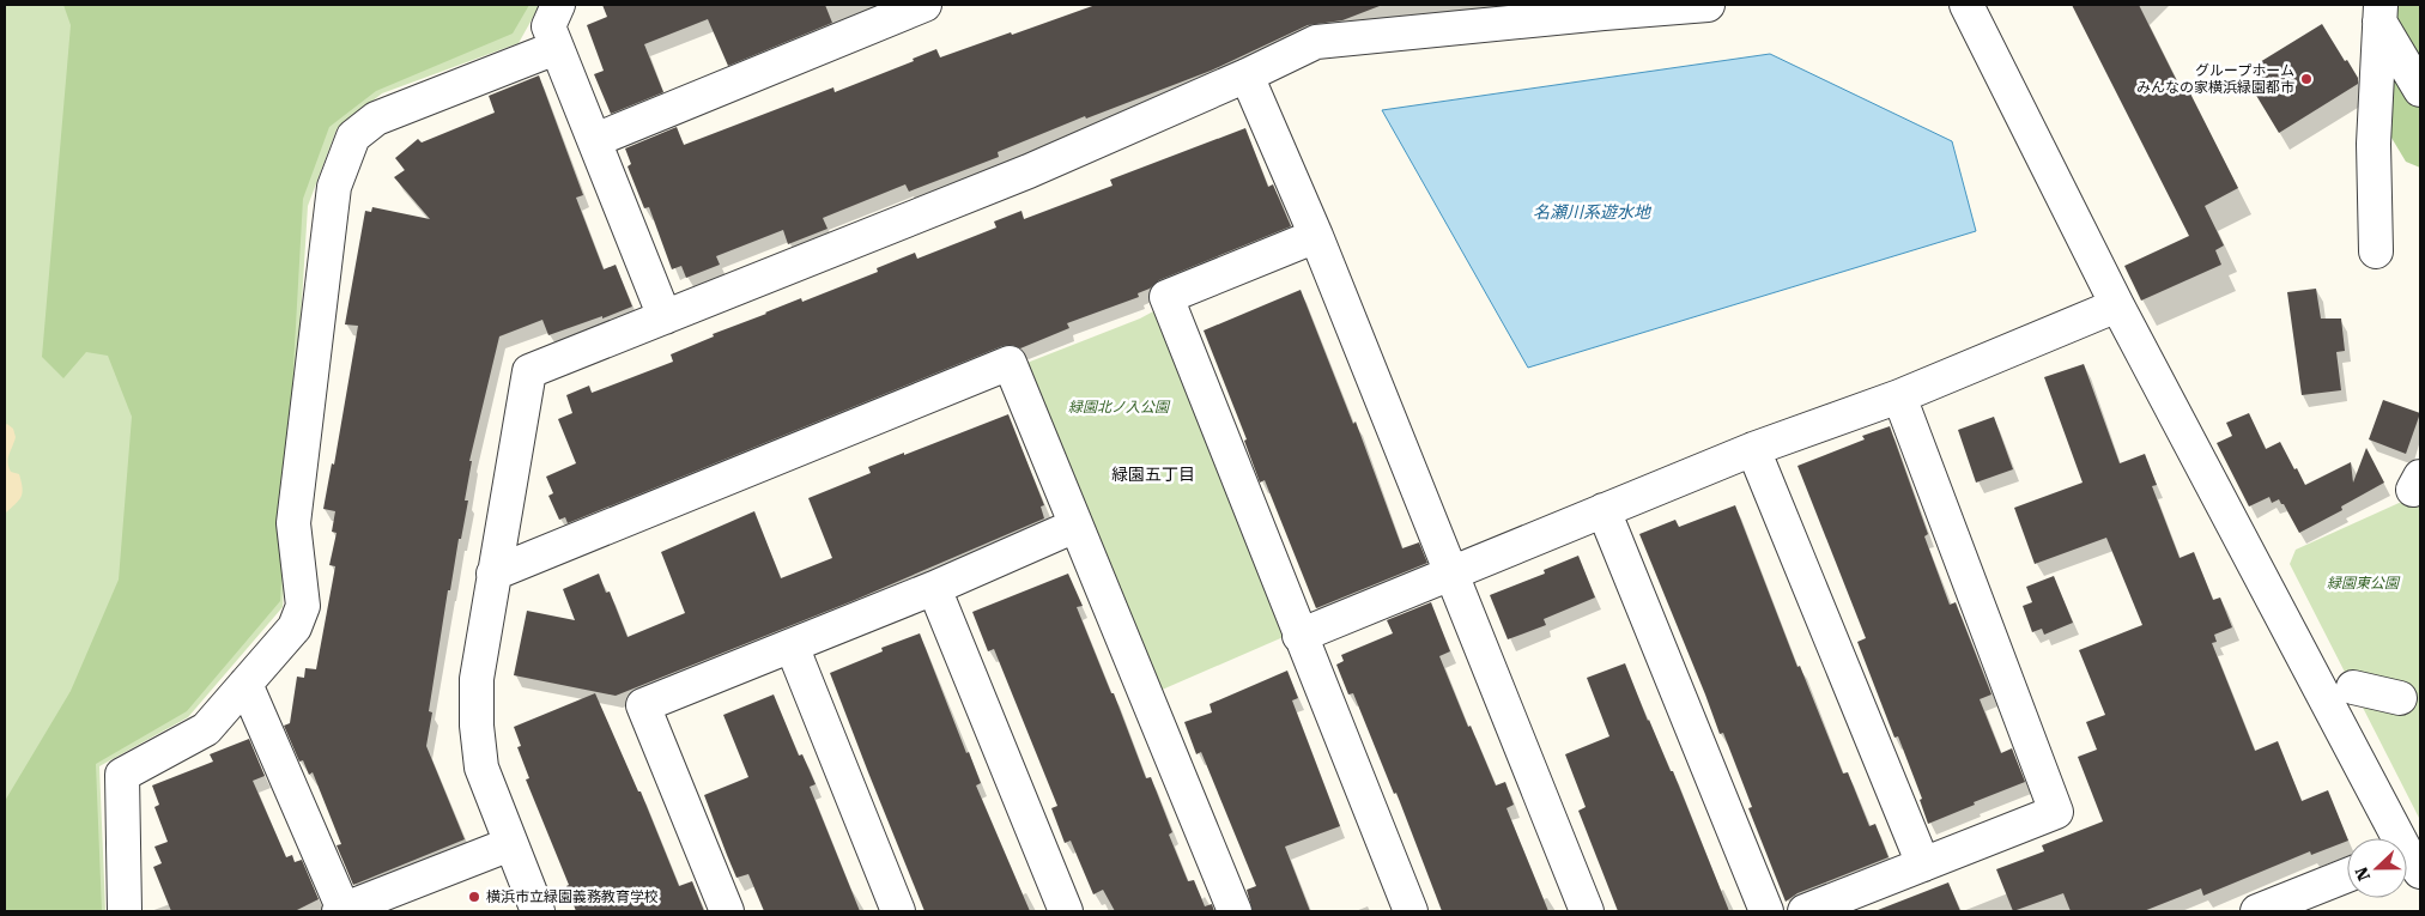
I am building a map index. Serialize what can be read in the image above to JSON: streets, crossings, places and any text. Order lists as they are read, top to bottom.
{
  "districts": ["緑園五丁目"],
  "water": ["名瀬川系遊水地"],
  "parks": ["緑園北ノ入公園", "緑園東公園"],
  "places": ["グループホーム みんなの家横浜緑園都市", "横浜市立緑園義務教育学校"],
  "north": "left"
}
